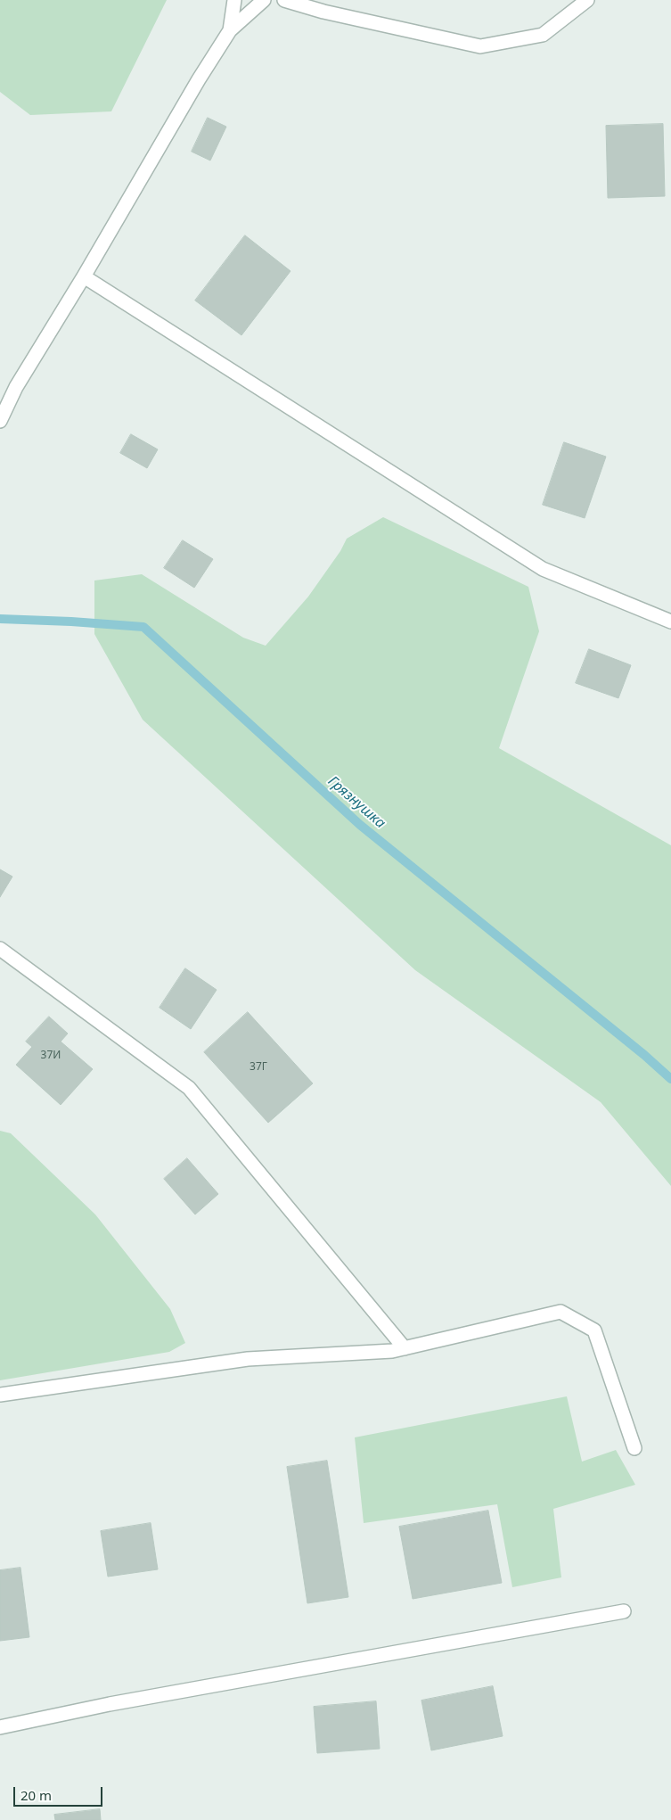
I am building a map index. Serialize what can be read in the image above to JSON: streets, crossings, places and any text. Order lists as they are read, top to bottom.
{
  "water": ["Грязнушка"],
  "house_numbers": ["37И", "37Г"],
  "scale_bar": "20 m"
}
